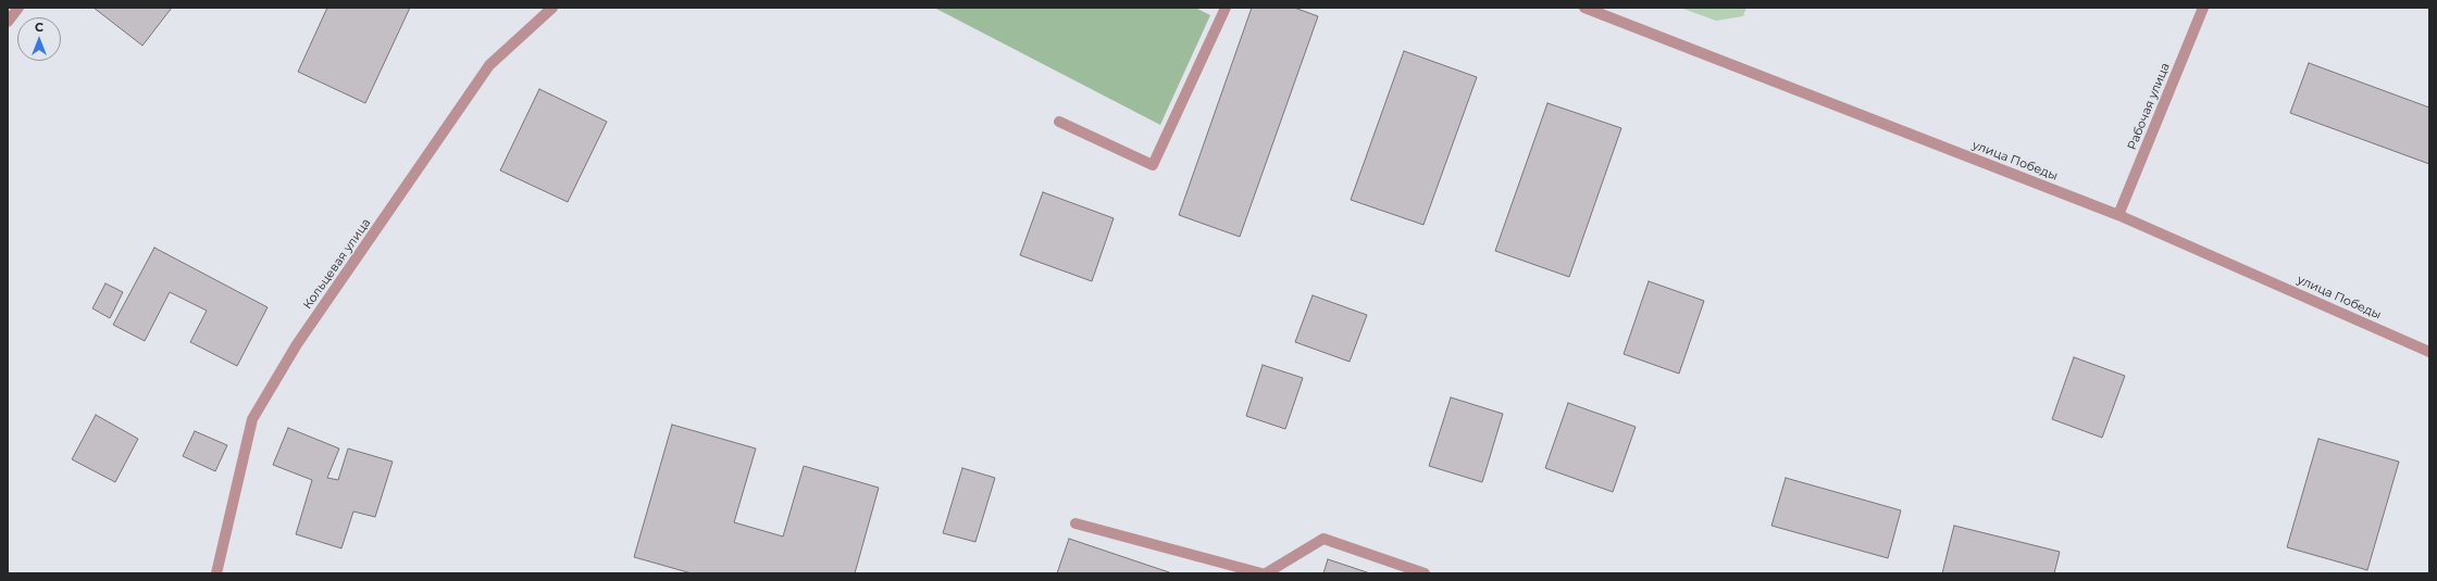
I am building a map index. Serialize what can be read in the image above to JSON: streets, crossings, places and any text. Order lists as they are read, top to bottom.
{
  "streets": {
    "street": ["Рабочая улица", "улица Победы", "Кольцевая улица"]
  },
  "crossings": [
    ["Рабочая улица", "улица Победы"]
  ],
  "north": "top"
}
